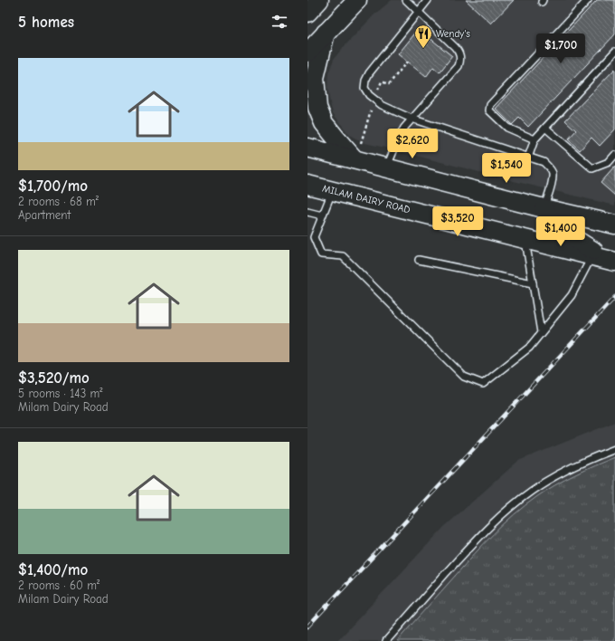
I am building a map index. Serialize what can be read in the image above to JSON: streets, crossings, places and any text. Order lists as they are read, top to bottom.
{
  "streets": {
    "main road": ["MILAM DAIRY ROAD"]
  },
  "places": {
    "restaurant": ["Wendy's"]
  },
  "page": {
    "heading": "5 homes",
    "price": [
      "$1,700",
      "$2,620",
      "$1,540",
      "$3,520",
      "$1,400"
    ],
    "list": [
      {
        "name": "$1,700/mo",
        "note": "2 rooms · 68 m² · Apartment"
      },
      {
        "name": "$3,520/mo",
        "note": "5 rooms · 143 m² · Milam Dairy Road"
      },
      {
        "name": "$1,400/mo",
        "note": "2 rooms · 60 m² · Milam Dairy Road"
      }
    ]
  }
}
